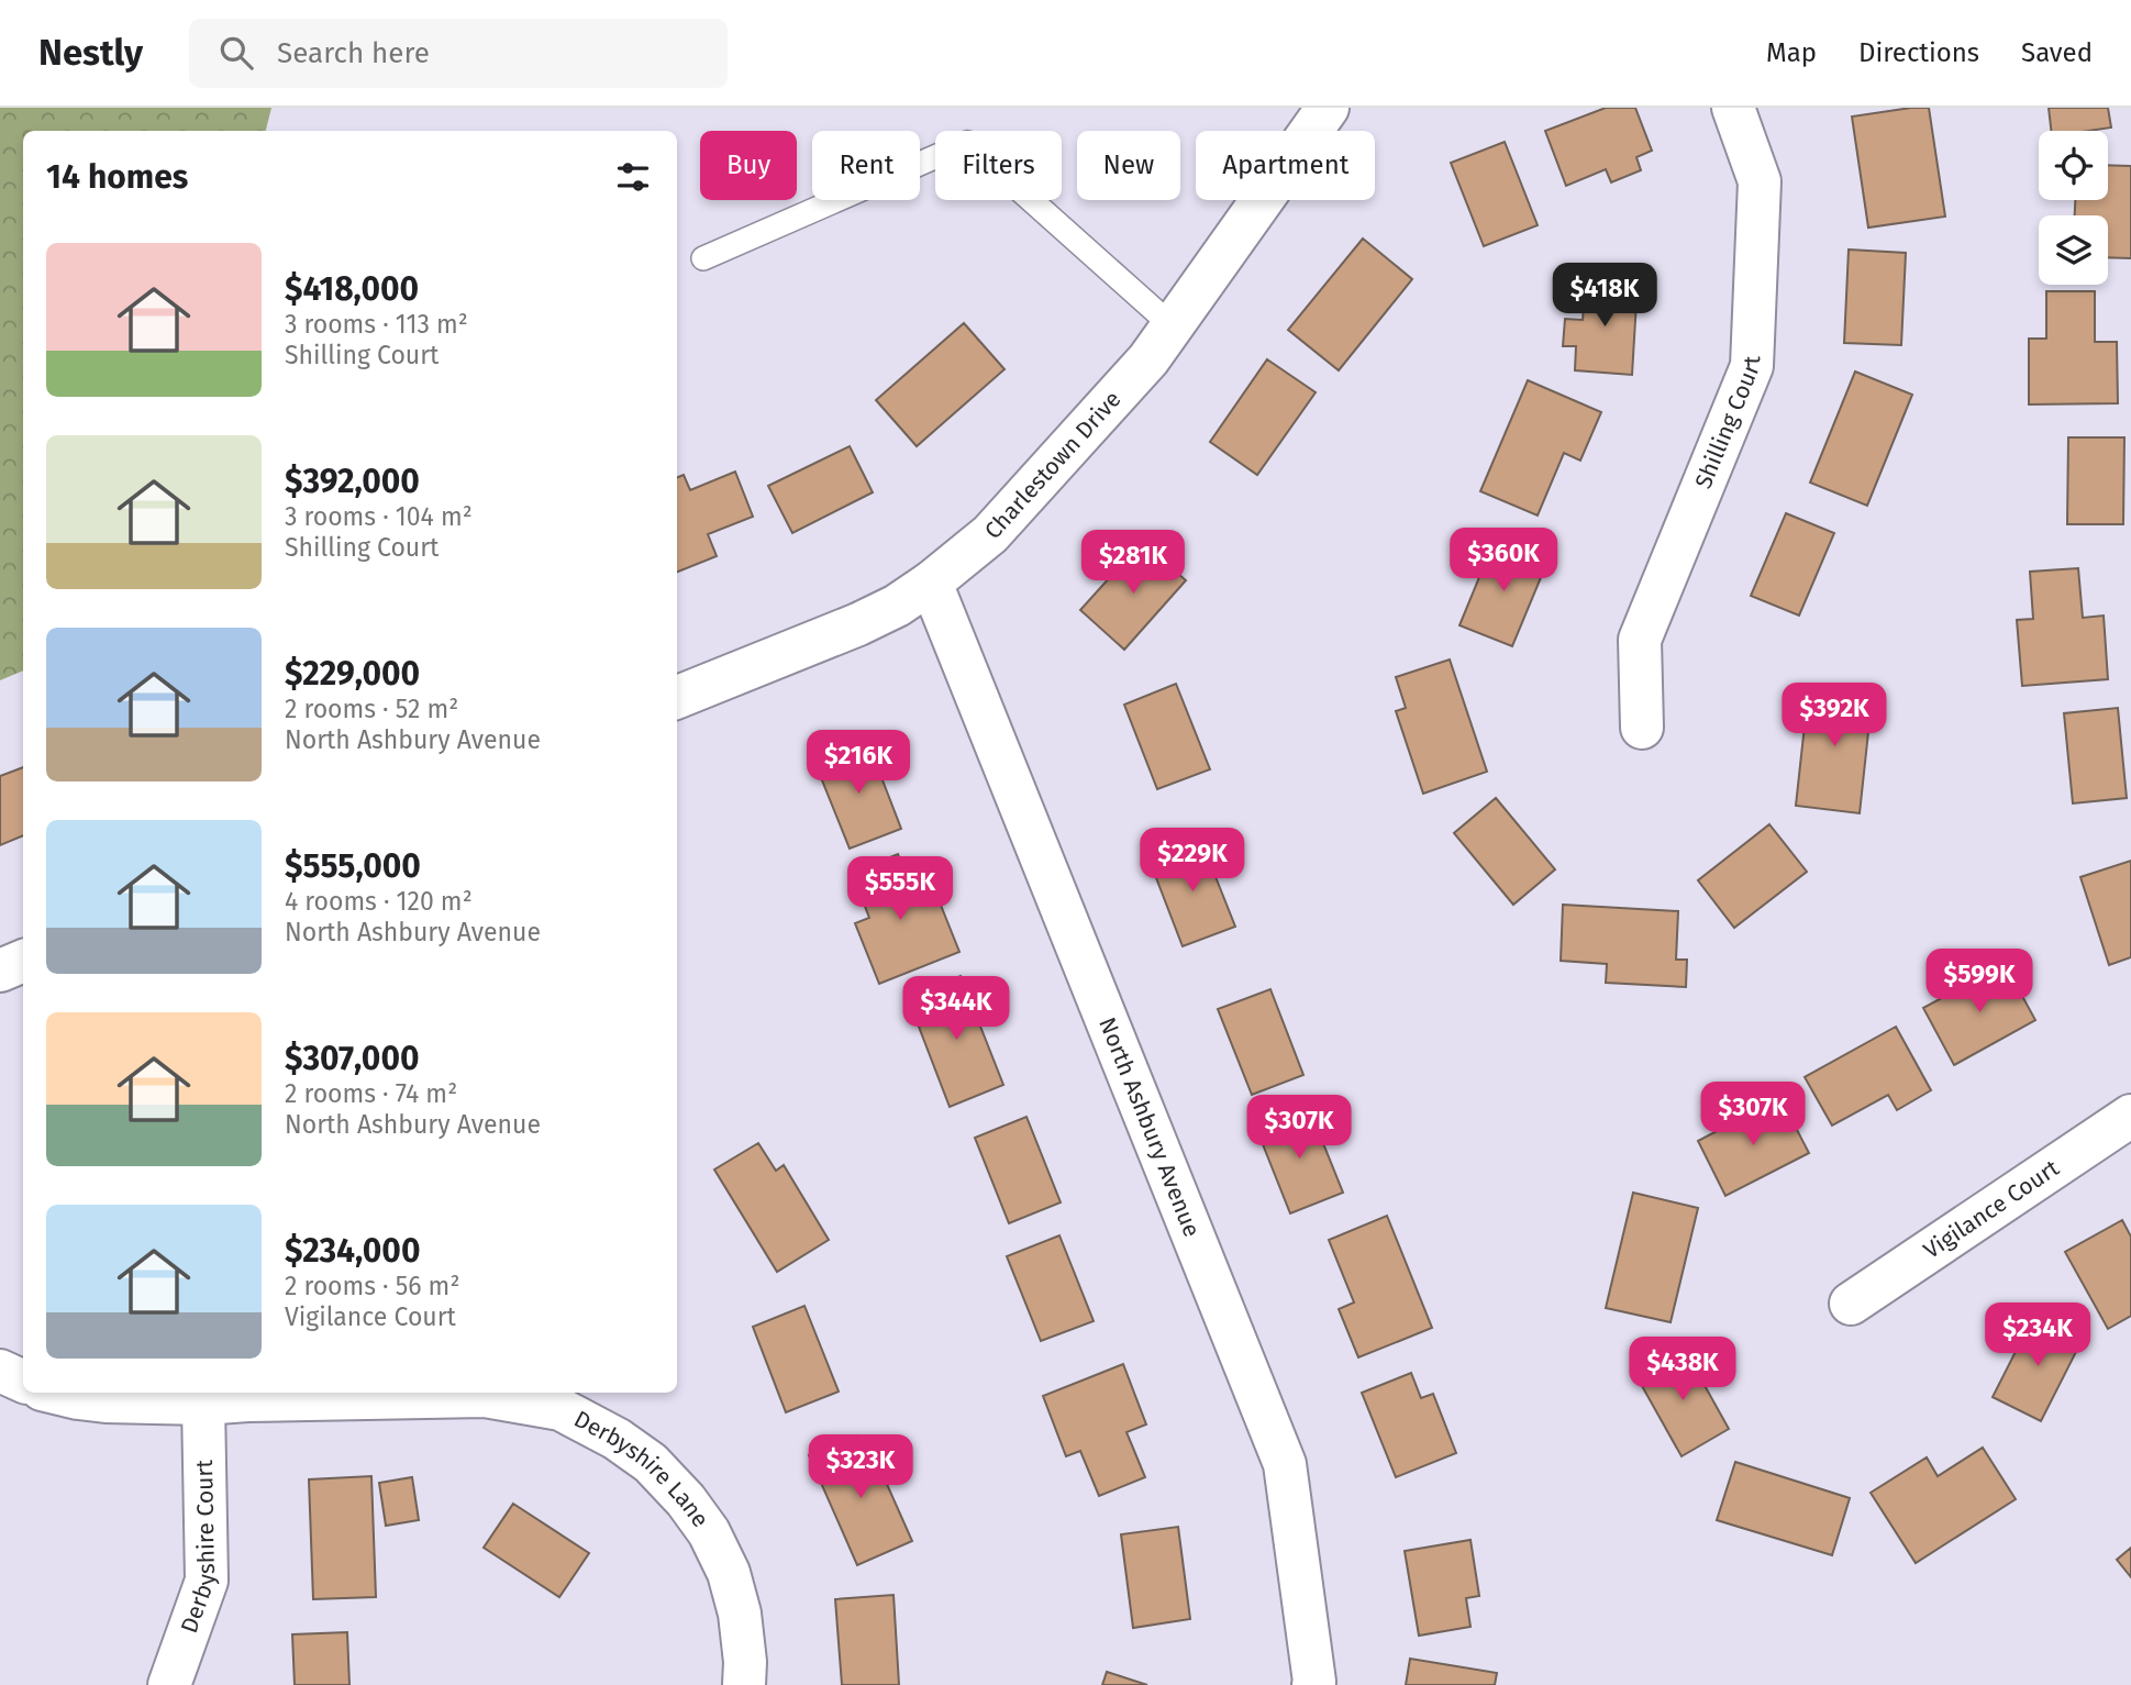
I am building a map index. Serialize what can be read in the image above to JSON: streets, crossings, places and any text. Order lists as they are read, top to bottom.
{
  "streets": {
    "street": [
      "Shilling Court",
      "Charlestown Drive",
      "North Ashbury Avenue",
      "Vigilance Court",
      "Derbyshire Lane",
      "Derbyshire Court"
    ]
  },
  "crossings": [
    ["Charlestown Drive", "North Ashbury Avenue"],
    ["Derbyshire Lane", "Derbyshire Court"]
  ],
  "page": {
    "header": "Nestly",
    "search": "Search here",
    "nav": ["Map", "Directions", "Saved"],
    "chip": [
      "Buy",
      "Rent",
      "Filters",
      "New",
      "Apartment"
    ],
    "heading": "14 homes",
    "list": [
      {
        "name": "$418,000",
        "note": "3 rooms · 113 m² · Shilling Court"
      },
      {
        "name": "$392,000",
        "note": "3 rooms · 104 m² · Shilling Court"
      },
      {
        "name": "$229,000",
        "note": "2 rooms · 52 m² · North Ashbury Avenue"
      },
      {
        "name": "$555,000",
        "note": "4 rooms · 120 m² · North Ashbury Avenue"
      },
      {
        "name": "$307,000",
        "note": "2 rooms · 74 m² · North Ashbury Avenue"
      },
      {
        "name": "$234,000",
        "note": "2 rooms · 56 m² · Vigilance Court"
      }
    ],
    "price": [
      "$418K",
      "$360K",
      "$281K",
      "$392K",
      "$216K",
      "$229K",
      "$555K",
      "$599K",
      "$344K",
      "$307K",
      "$307K",
      "$234K",
      "$438K",
      "$323K"
    ]
  }
}
